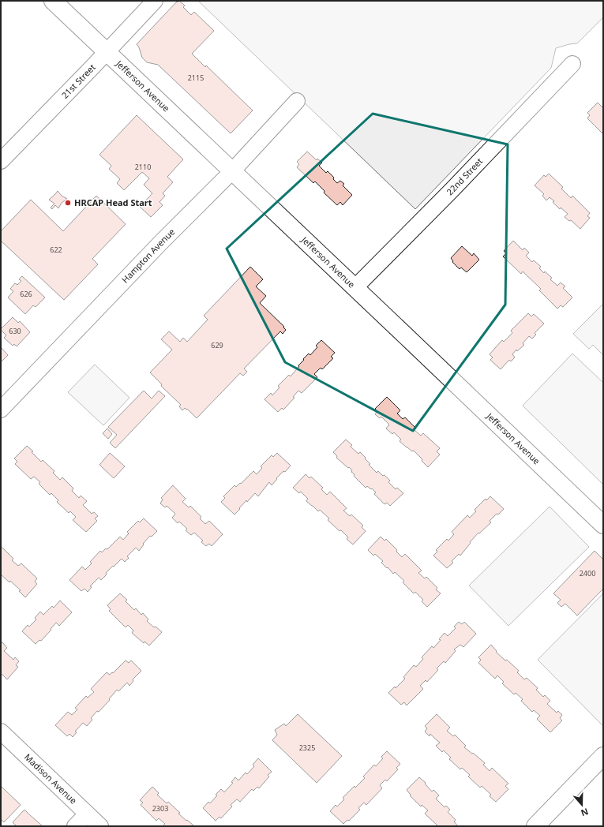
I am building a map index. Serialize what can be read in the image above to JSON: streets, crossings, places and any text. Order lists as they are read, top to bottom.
{
  "streets": {
    "main road": ["Jefferson Avenue"],
    "street": [
      "21st Street",
      "22nd Street",
      "Hampton Avenue",
      "Madison Avenue"
    ]
  },
  "crossings": [
    ["21st Street", "Jefferson Avenue"],
    ["Jefferson Avenue", "22nd Street"],
    ["Jefferson Avenue", "Hampton Avenue"]
  ],
  "places": ["HRCAP Head Start"],
  "house_numbers": [
    "2115",
    "2110",
    "622",
    "626",
    "630",
    "629",
    "2400",
    "2325",
    "2303"
  ],
  "north": "bottom"
}
